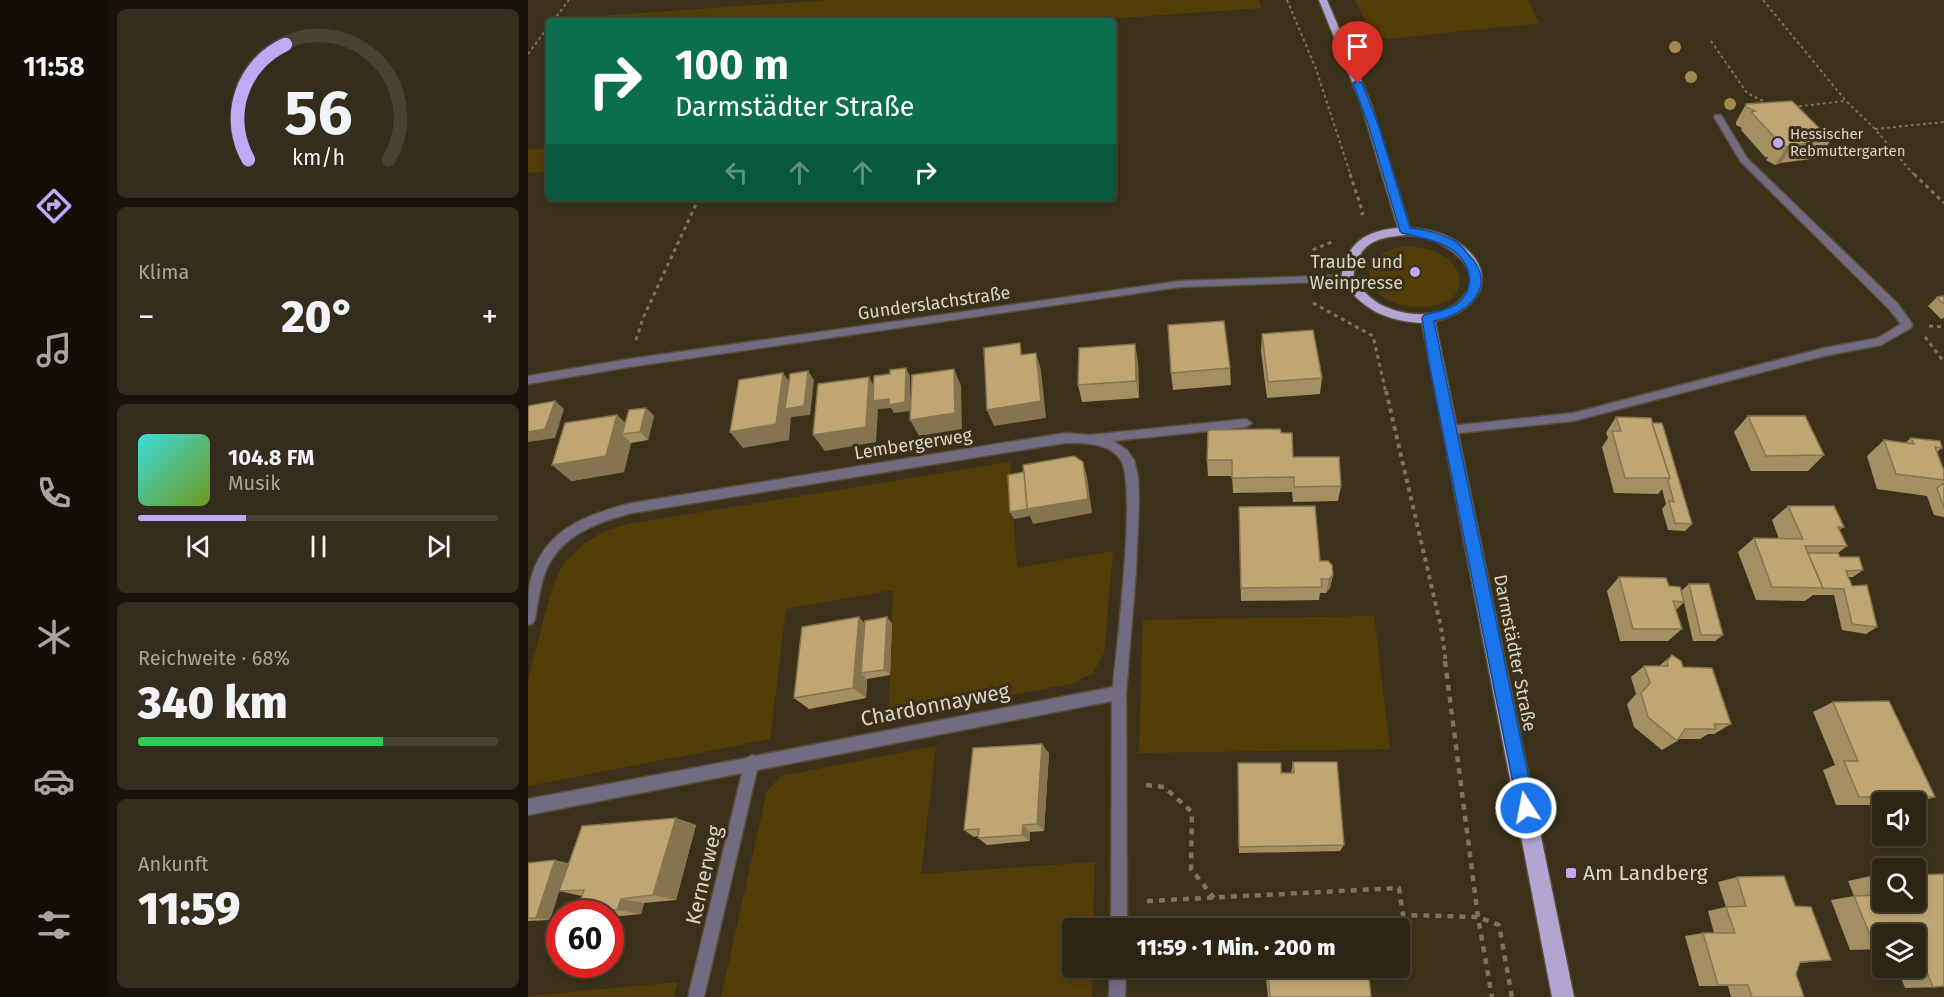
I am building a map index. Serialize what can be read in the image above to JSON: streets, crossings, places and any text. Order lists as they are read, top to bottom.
{
  "streets": {
    "main road": ["Darmstädter Straße"],
    "street": [
      "Gunderslachstraße",
      "Lembergerweg",
      "Chardonnayweg",
      "Kernerweg"
    ]
  },
  "crossings": [
    ["Gunderslachstraße", "Darmstädter Straße"],
    ["Lembergerweg", "Chardonnayweg"],
    ["Chardonnayweg", "Kernerweg"]
  ],
  "places": {
    "other": ["Hessischer Rebmuttergarten", "Traube und Weinpresse"],
    "transit": ["Am Landberg"]
  },
  "page": {
    "tabs": "11:58",
    "turn": ["100 m", "Darmstädter Straße"],
    "tile": [
      "Klima",
      ["Reichweite · 68%", "340 km"],
      ["Ankunft", "11:59"]
    ],
    "heat": ["−", "20°", "+"],
    "song": ["104.8 FM", "Musik"],
    "limit": "60",
    "trip": "11:59 · 1 Min. · 200 m",
    "gauge": ["56", "km/h"]
  }
}
